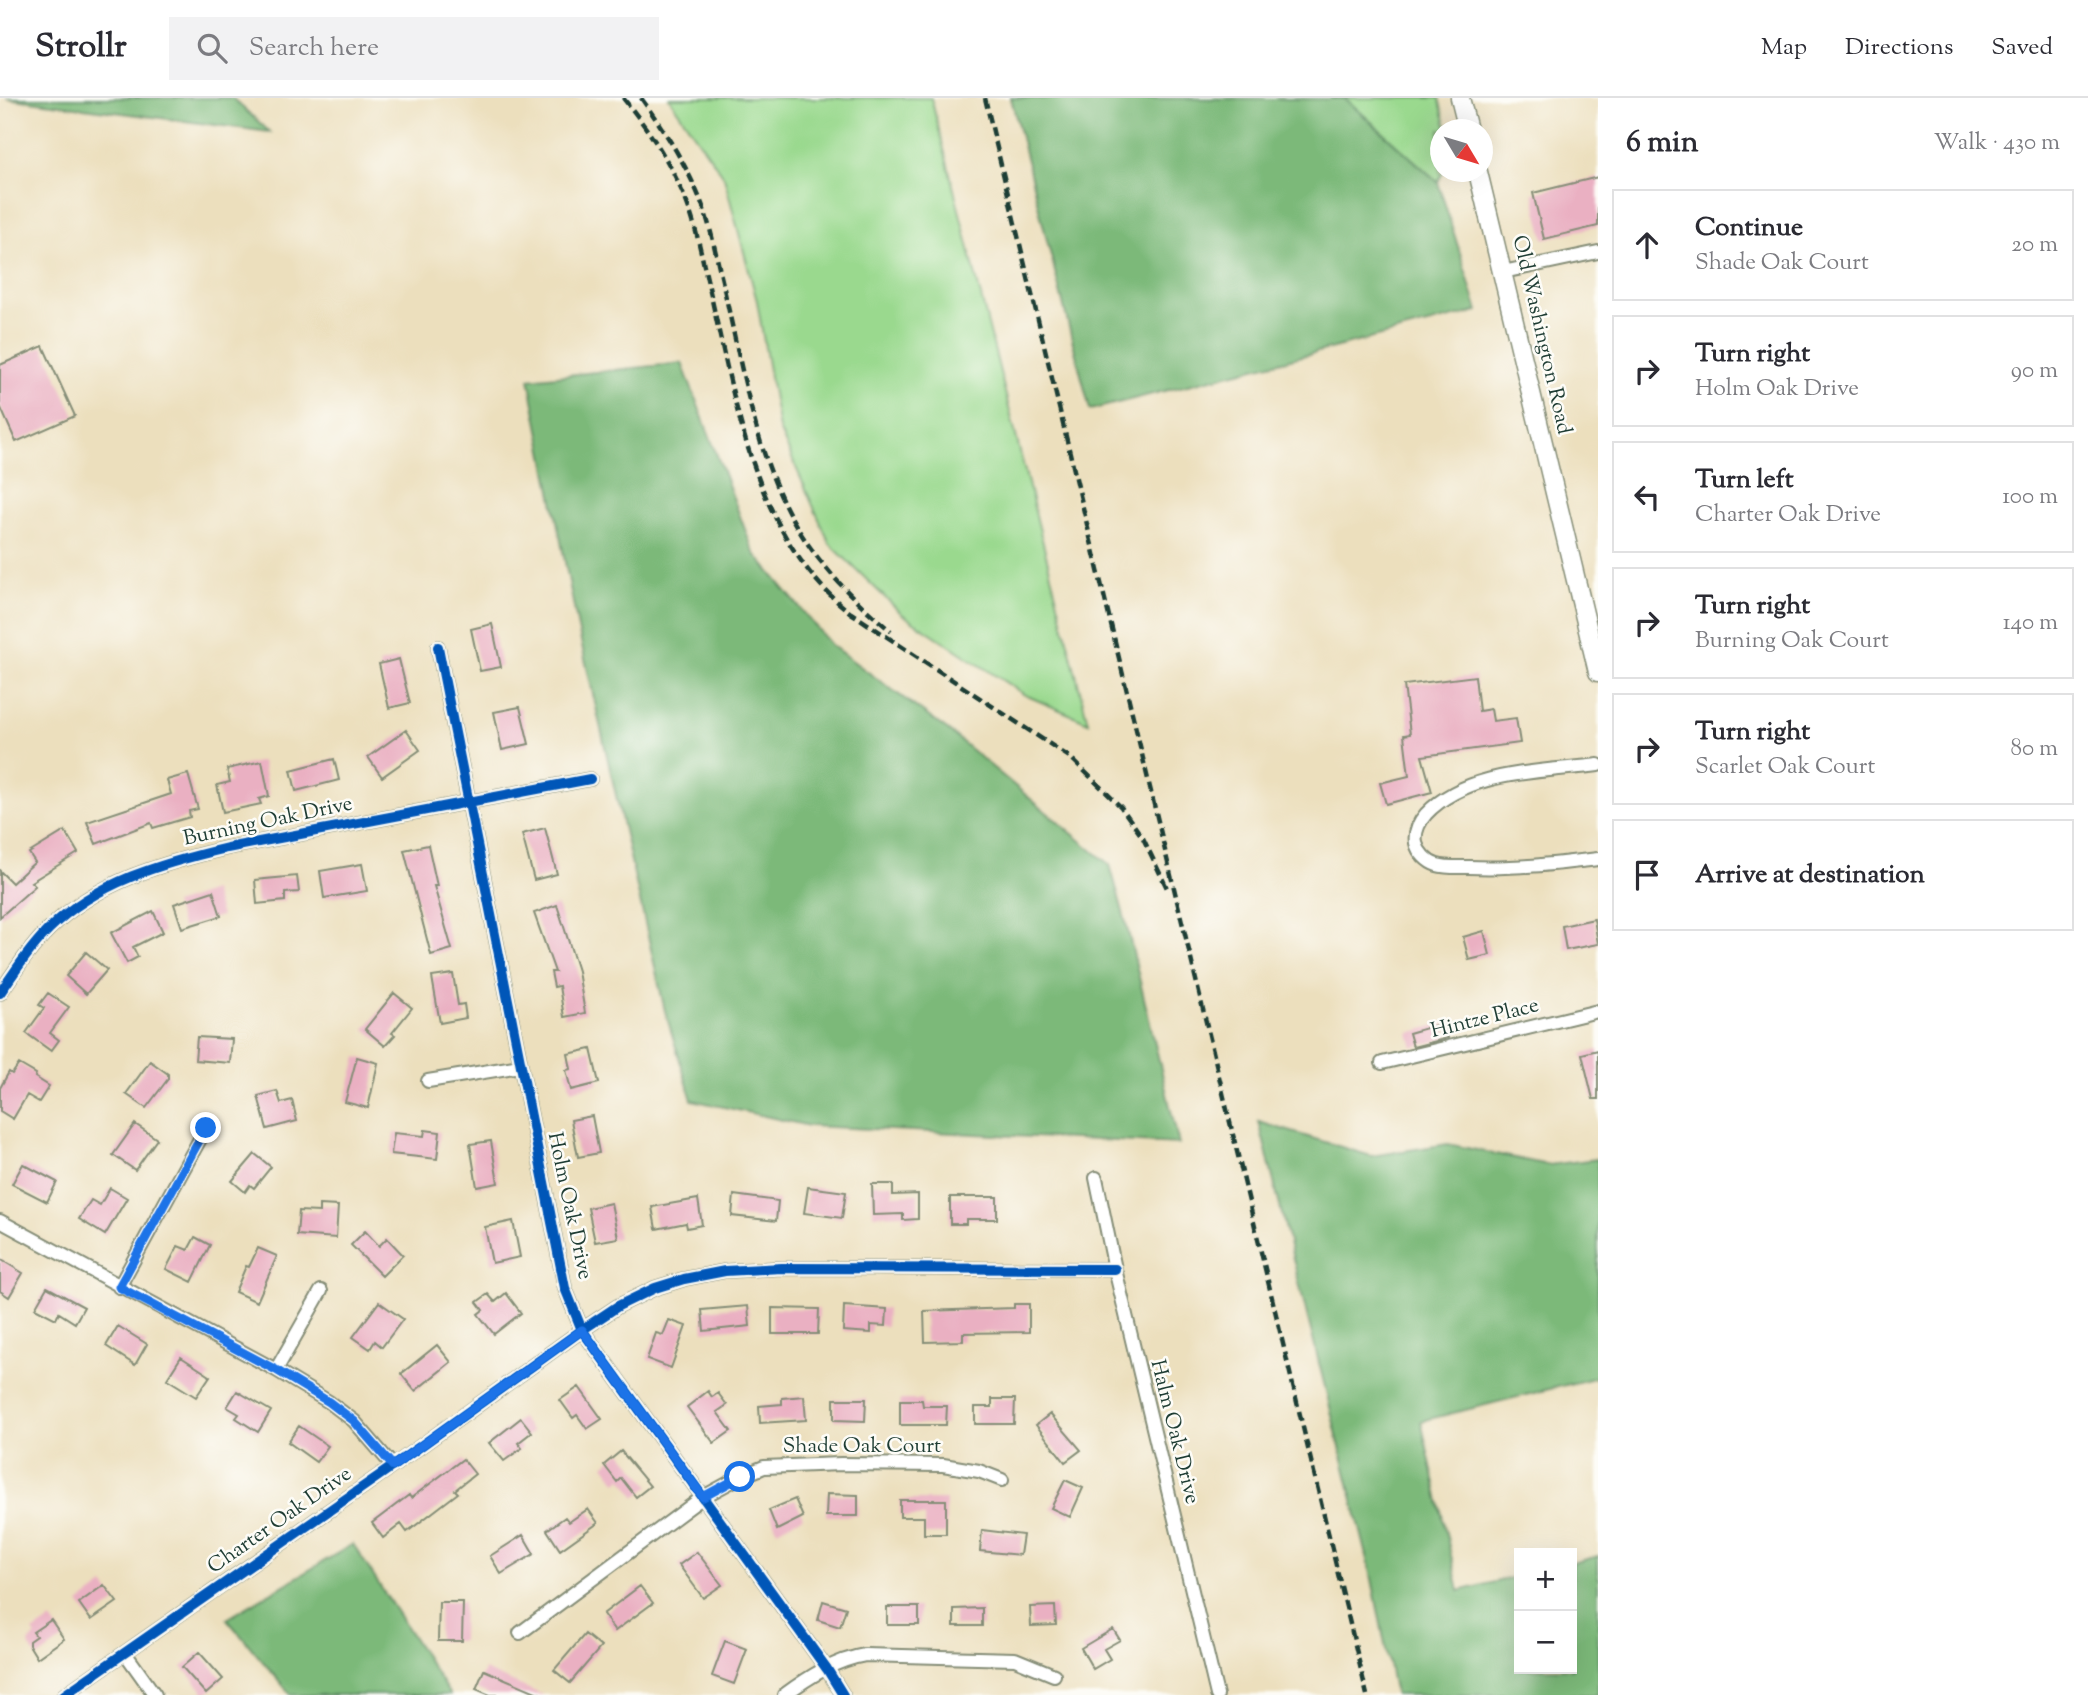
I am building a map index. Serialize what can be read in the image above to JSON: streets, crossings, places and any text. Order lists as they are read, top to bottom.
{
  "streets": {
    "main road": ["Old Washington Road"],
    "street": [
      "Burning Oak Drive",
      "Hintze Place",
      "Holm Oak Drive",
      "Halm Oak Drive",
      "Shade Oak Court",
      "Charter Oak Drive"
    ]
  },
  "crossings": [
    ["Burning Oak Drive", "Holm Oak Drive"],
    ["Holm Oak Drive", "Shade Oak Court"],
    ["Holm Oak Drive", "Charter Oak Drive"],
    ["Halm Oak Drive", "Charter Oak Drive"]
  ],
  "north": "bottom right",
  "page": {
    "header": "Strollr",
    "search": "Search here",
    "nav": ["Map", "Directions", "Saved"],
    "heading": ["6 min", "Walk · 430 m"],
    "list": [
      ["Continue", "Shade Oak Court", "20 m"],
      ["Turn right", "Holm Oak Drive", "90 m"],
      ["Turn left", "Charter Oak Drive", "100 m"],
      ["Turn right", "Burning Oak Court", "140 m"],
      ["Turn right", "Scarlet Oak Court", "80 m"],
      "Arrive at destination"
    ],
    "map_buttons": ["+", "−"]
  }
}
